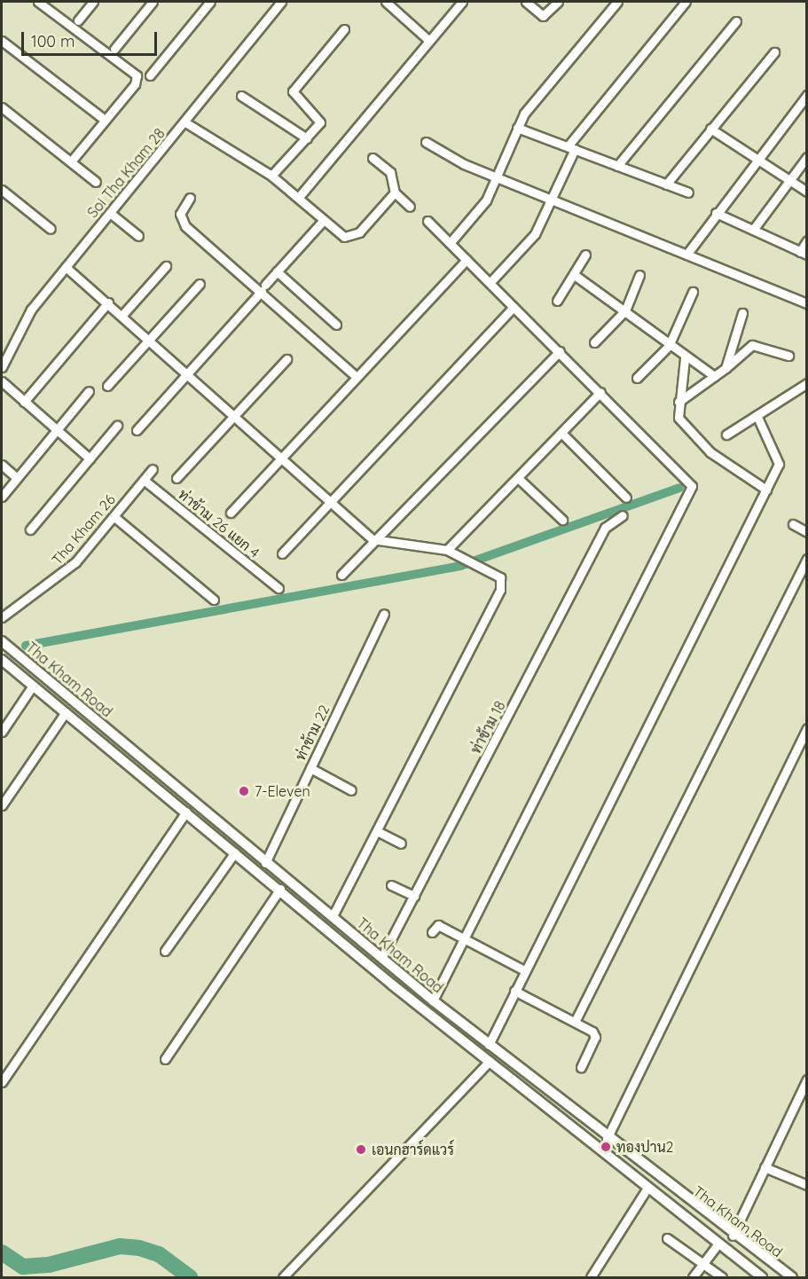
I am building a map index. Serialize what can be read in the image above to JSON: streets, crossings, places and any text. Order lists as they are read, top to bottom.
{
  "streets": {
    "street": [
      "Soi Tha Kham 28",
      "ท่าข้าม 26 แยก 4",
      "Tha Kham 26",
      "Tha Kham Road",
      "ท่าข้าม 18",
      "ท่าข้าม 22"
    ]
  },
  "crossings": [
    ["ท่าข้าม 26 แยก 4", "Tha Kham 26"],
    ["Tha Kham Road", "ท่าข้าม 18"],
    ["Tha Kham Road", "ท่าข้าม 22"]
  ],
  "places": ["7-Eleven", "ทองปาน2", "เอนกฮาร์ดแวร์"],
  "scale_bar": "100 m"
}
